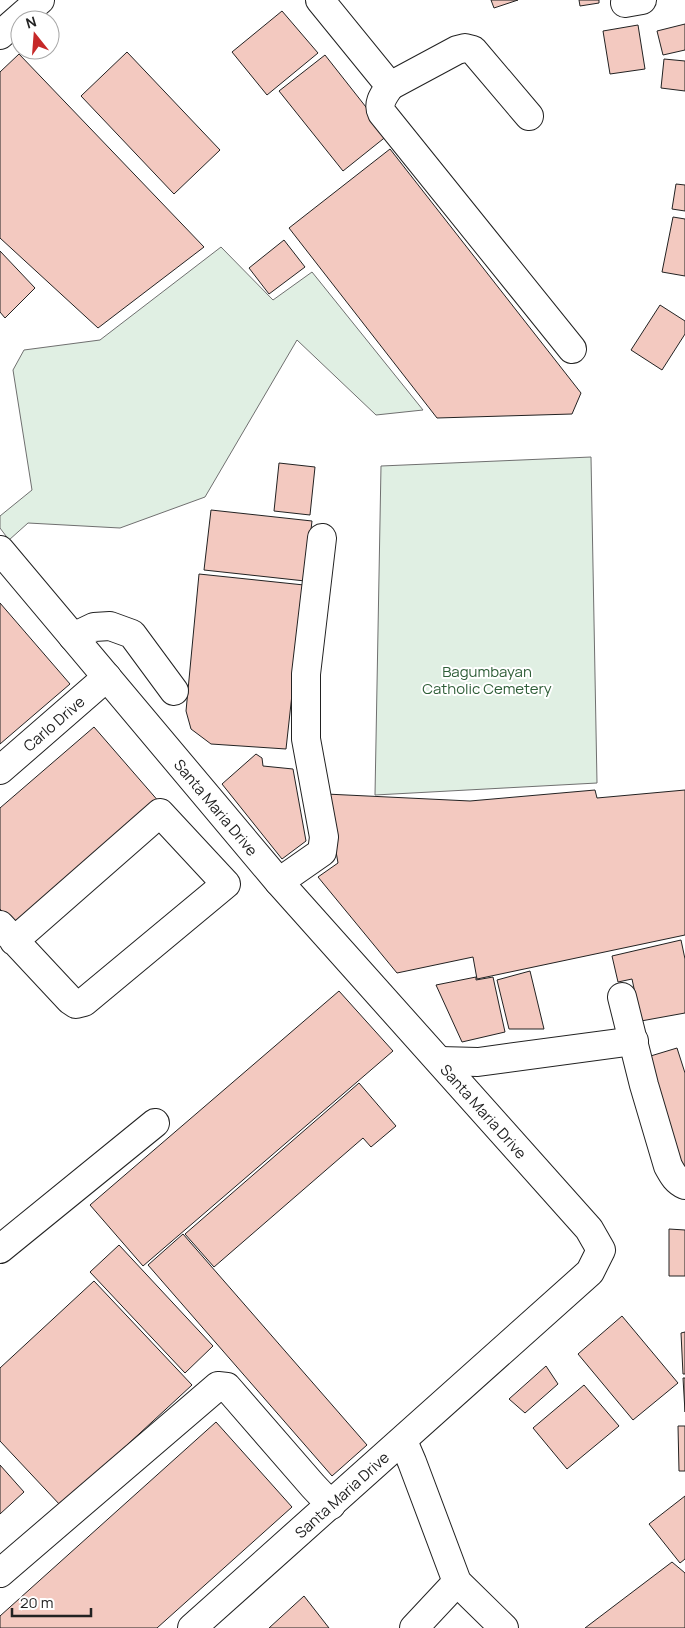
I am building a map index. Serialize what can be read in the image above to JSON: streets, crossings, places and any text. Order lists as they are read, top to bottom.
{
  "streets": {
    "street": ["Carlo Drive", "Santa Maria Drive"]
  },
  "crossings": [
    ["Carlo Drive", "Santa Maria Drive"]
  ],
  "parks": ["Bagumbayan Catholic Cemetery"],
  "scale_bar": "20 m",
  "north": "top"
}
